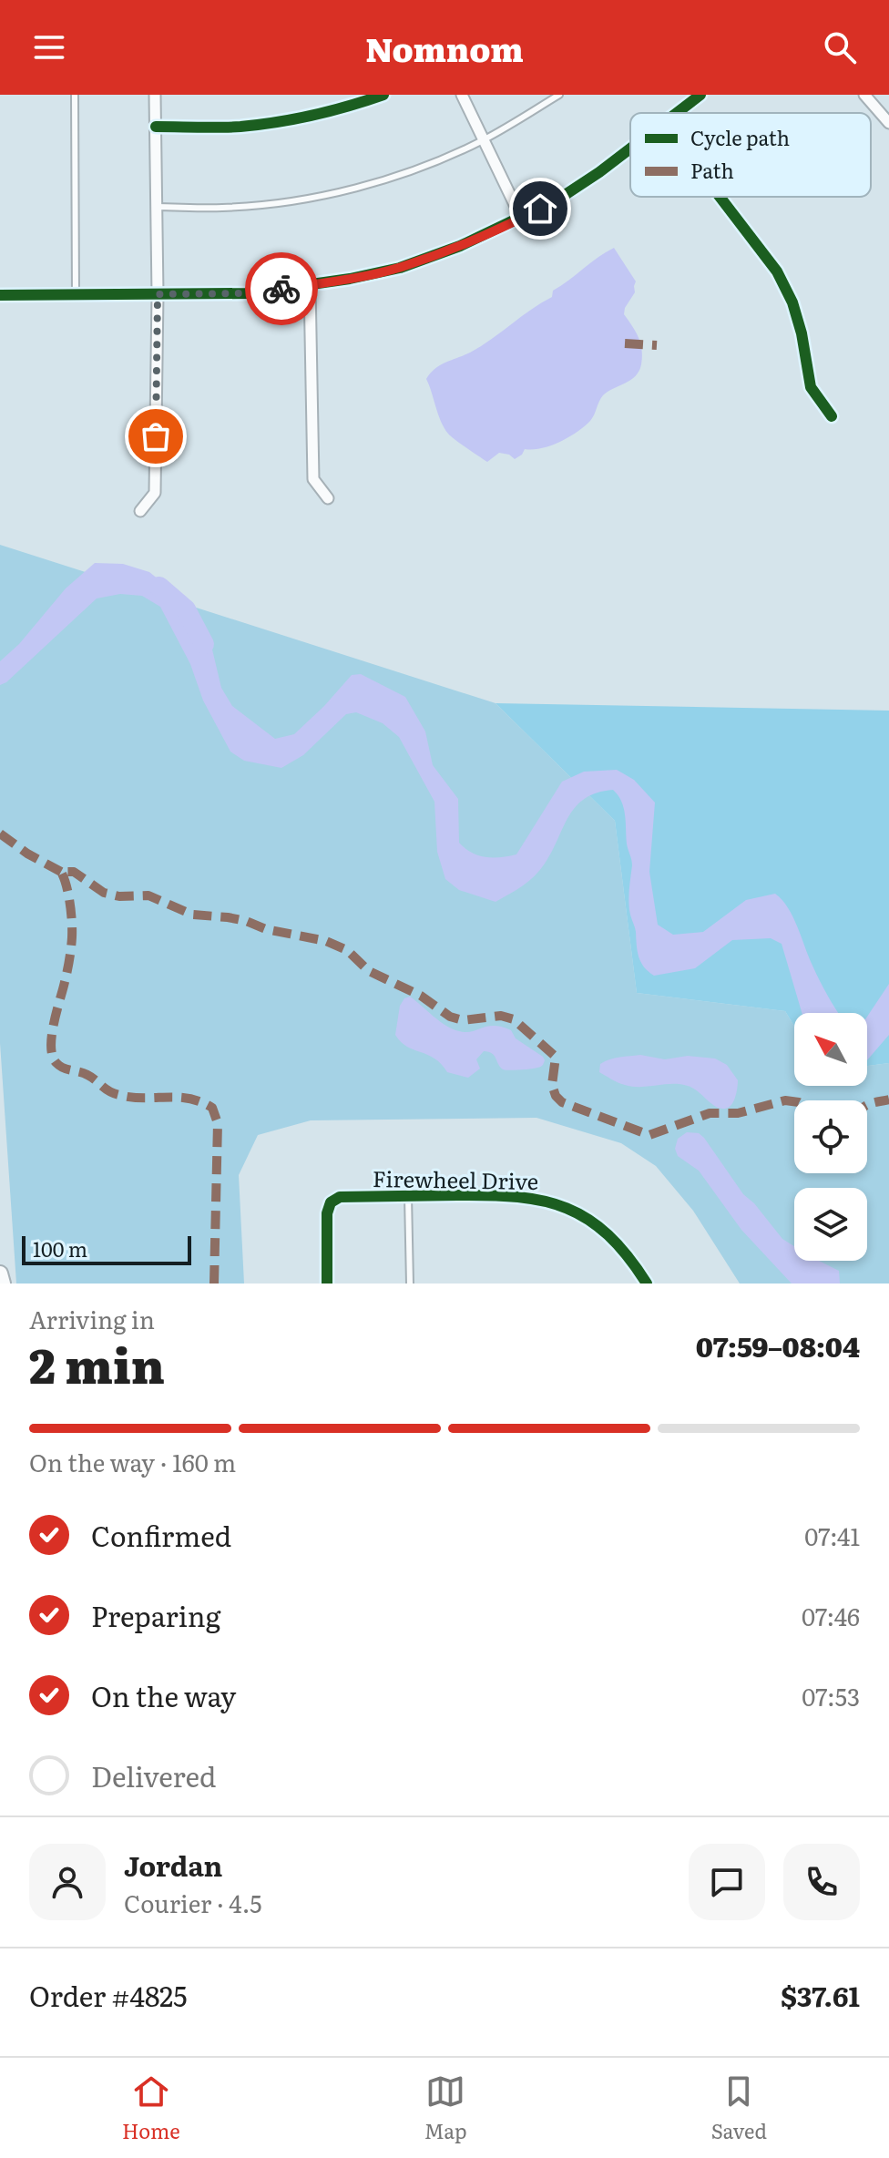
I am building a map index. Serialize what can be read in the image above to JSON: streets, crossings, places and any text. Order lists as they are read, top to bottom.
{
  "streets": {
    "street": ["Firewheel Drive"]
  },
  "legend": ["Cycle path", "Path"],
  "scale_bar": "100 m",
  "north": "top left",
  "page": {
    "header": "Nomnom",
    "scale": "100 m",
    "heading": ["2 min", "Arriving in", "07:59–08:04"],
    "panel": [
      "Jordan",
      "Courier · 4.5",
      "Order #4825",
      "$37.61"
    ],
    "bar": "On the way · 160 m",
    "list": [
      ["Confirmed", "07:41"],
      ["Preparing", "07:46"],
      ["On the way", "07:53"],
      "Delivered"
    ],
    "tabs": ["Home", "Map", "Saved"]
  }
}
